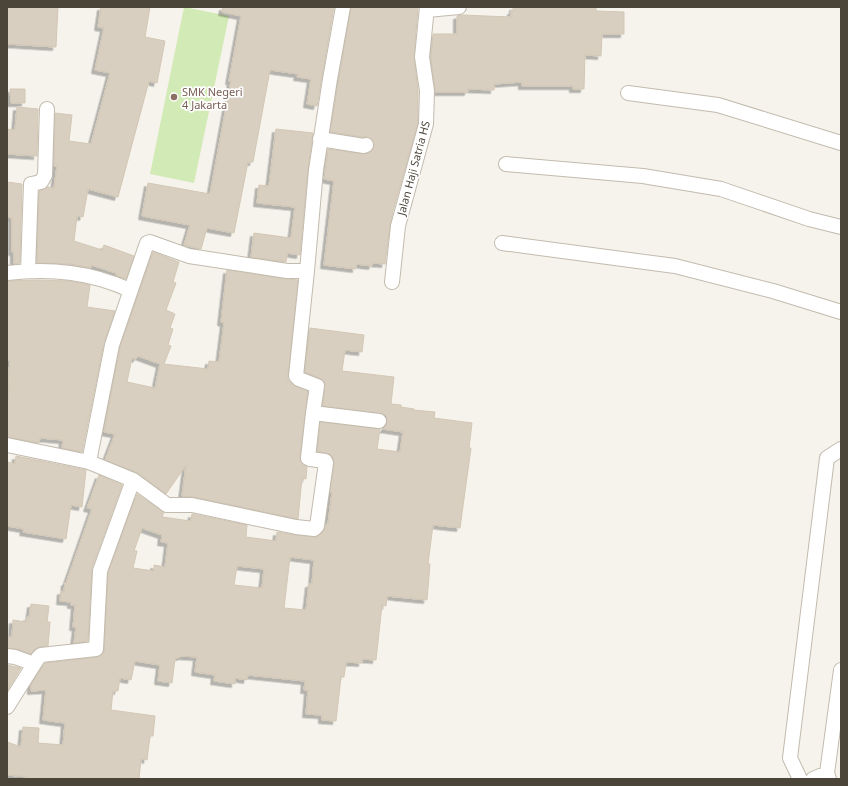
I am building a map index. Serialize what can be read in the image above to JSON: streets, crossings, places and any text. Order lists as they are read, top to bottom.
{
  "streets": {
    "street": ["Jalan Haji Satria HS"]
  },
  "places": ["SMK Negeri 4 Jakarta"]
}
